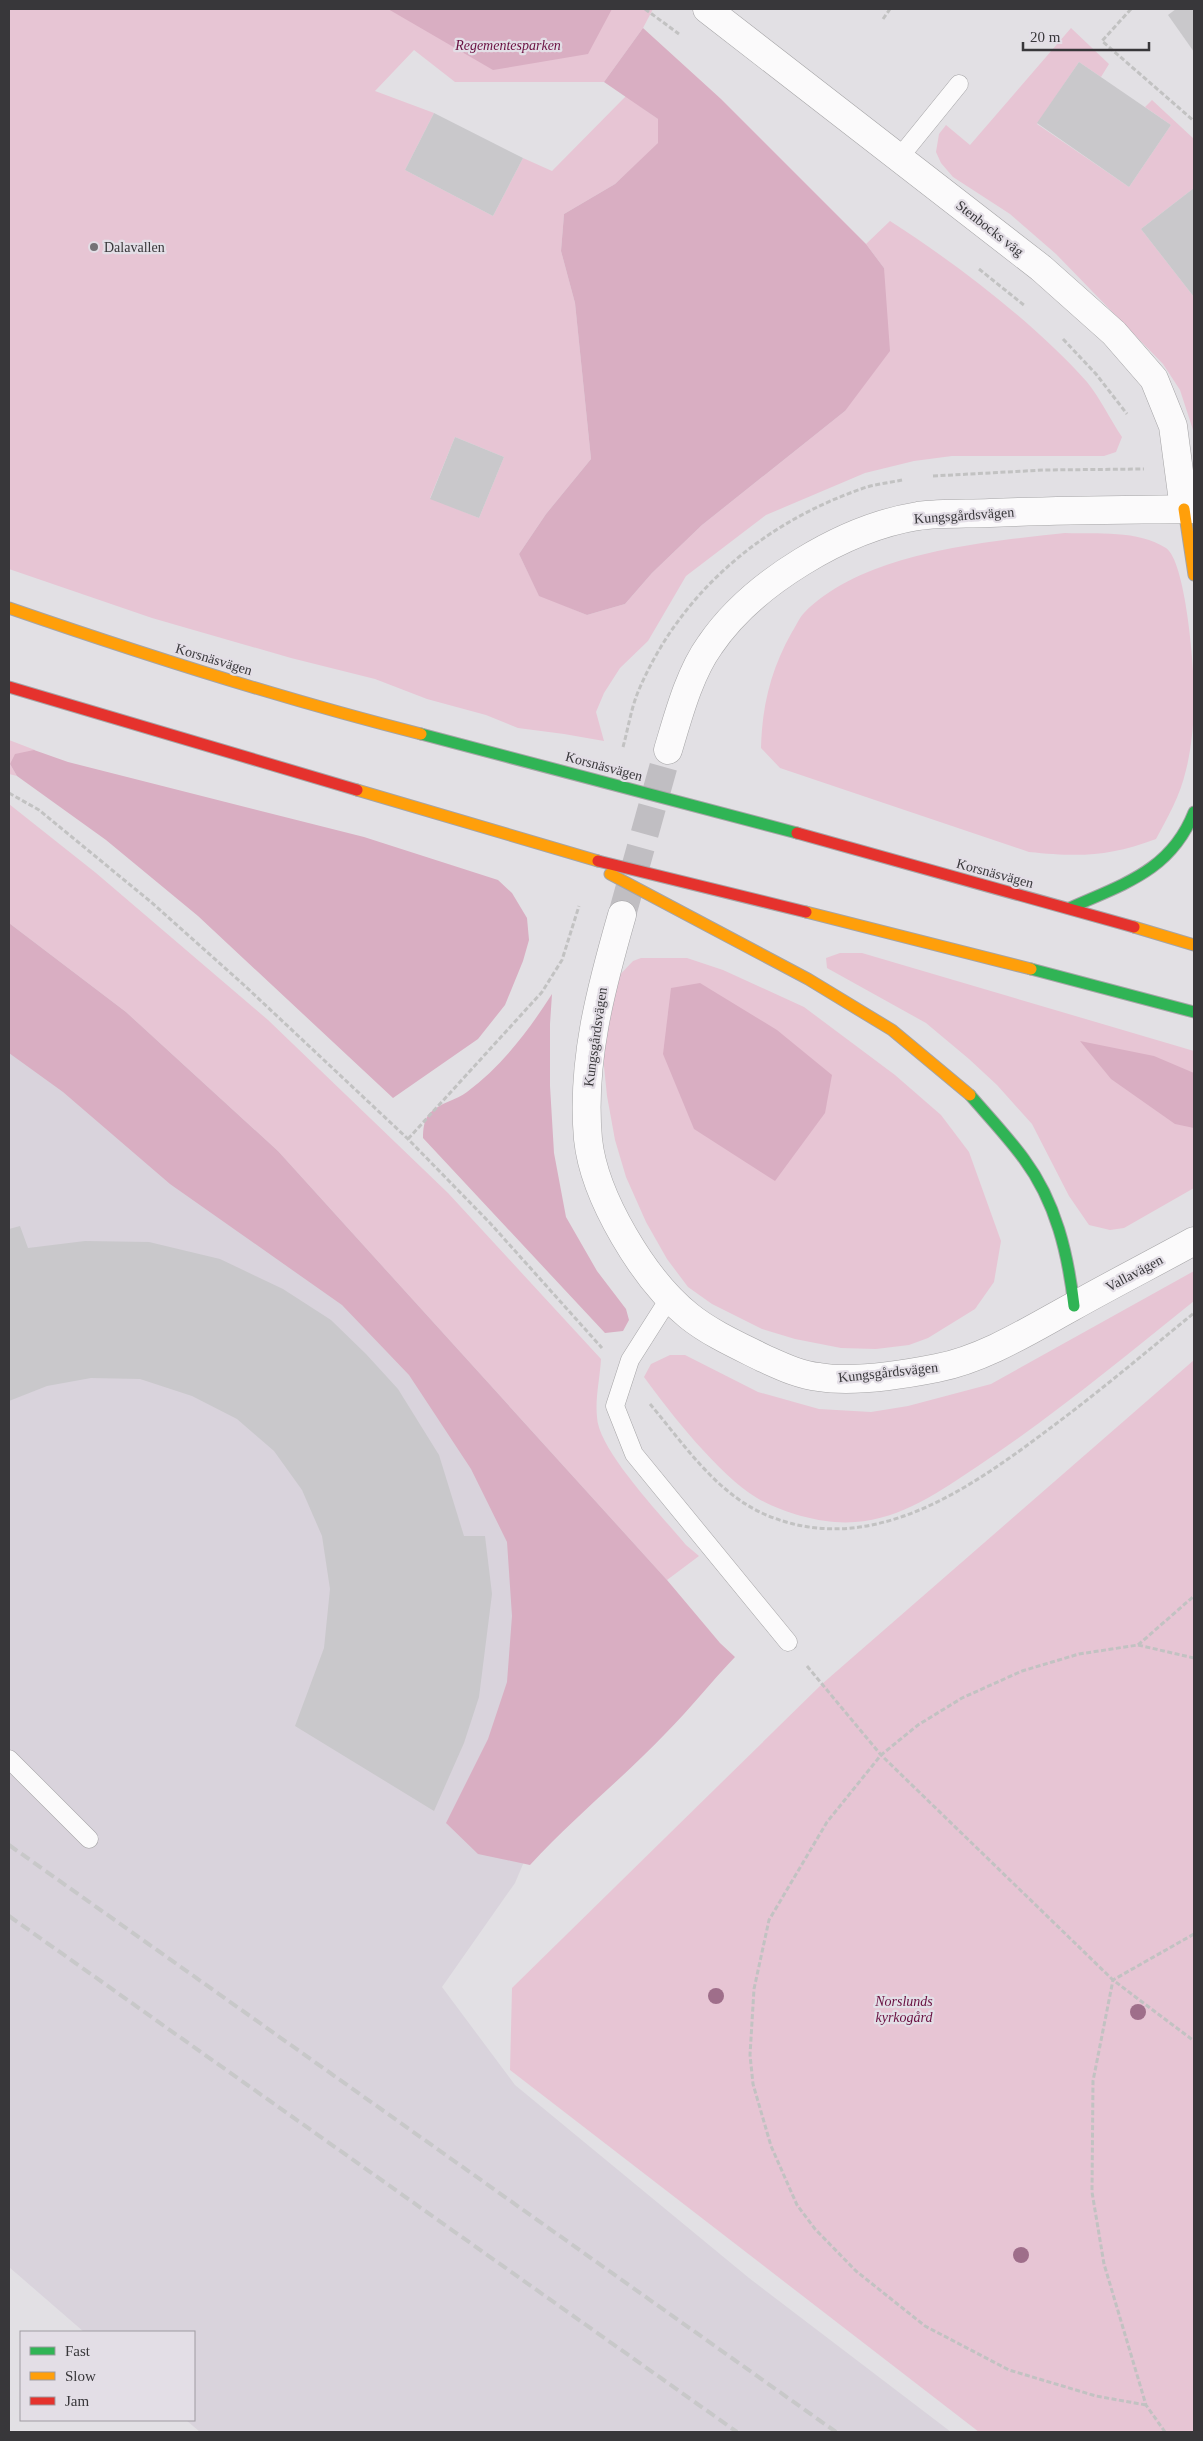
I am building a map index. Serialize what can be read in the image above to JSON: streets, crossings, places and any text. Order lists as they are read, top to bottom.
{
  "streets": {
    "main road": ["Korsnäsvägen"],
    "street": ["Stenbocks väg", "Kungsgårdsvägen", "Vallavägen"]
  },
  "crossings": [
    ["Stenbocks väg", "Kungsgårdsvägen"],
    ["Kungsgårdsvägen", "Vallavägen"]
  ],
  "parks": ["Regementesparken", "Norslunds kyrkogård"],
  "places": ["Dalavallen"],
  "legend": ["Fast", "Slow", "Jam"],
  "scale_bar": "20 m"
}
